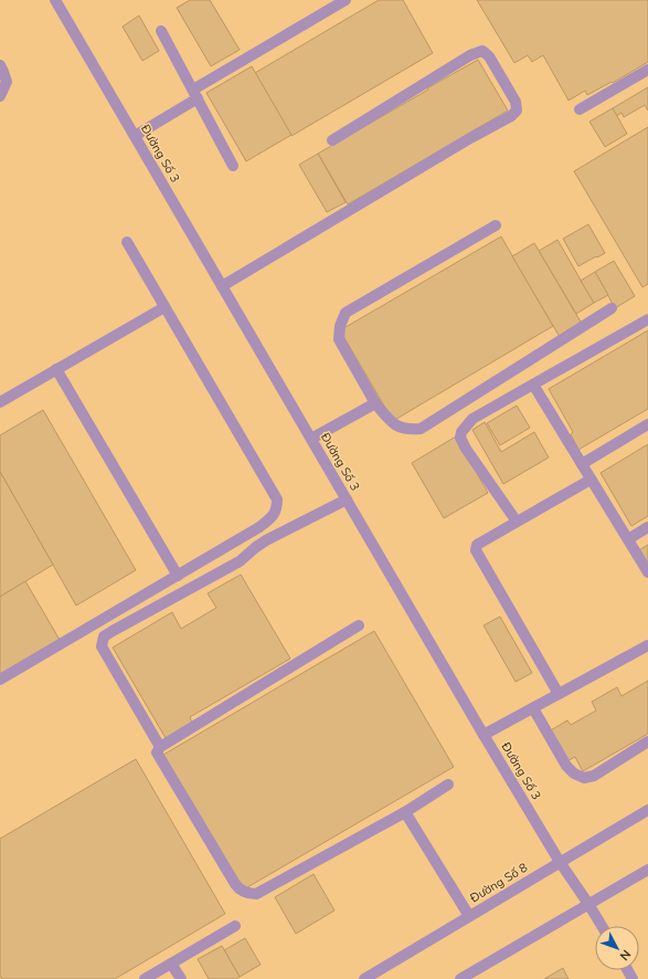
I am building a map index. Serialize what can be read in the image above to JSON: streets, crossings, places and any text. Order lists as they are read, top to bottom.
{
  "streets": {
    "street": ["Đường Số 3", "Đường Số 8"]
  },
  "crossings": [
    ["Đường Số 3", "Đường Số 8"]
  ],
  "north": "bottom right"
}
